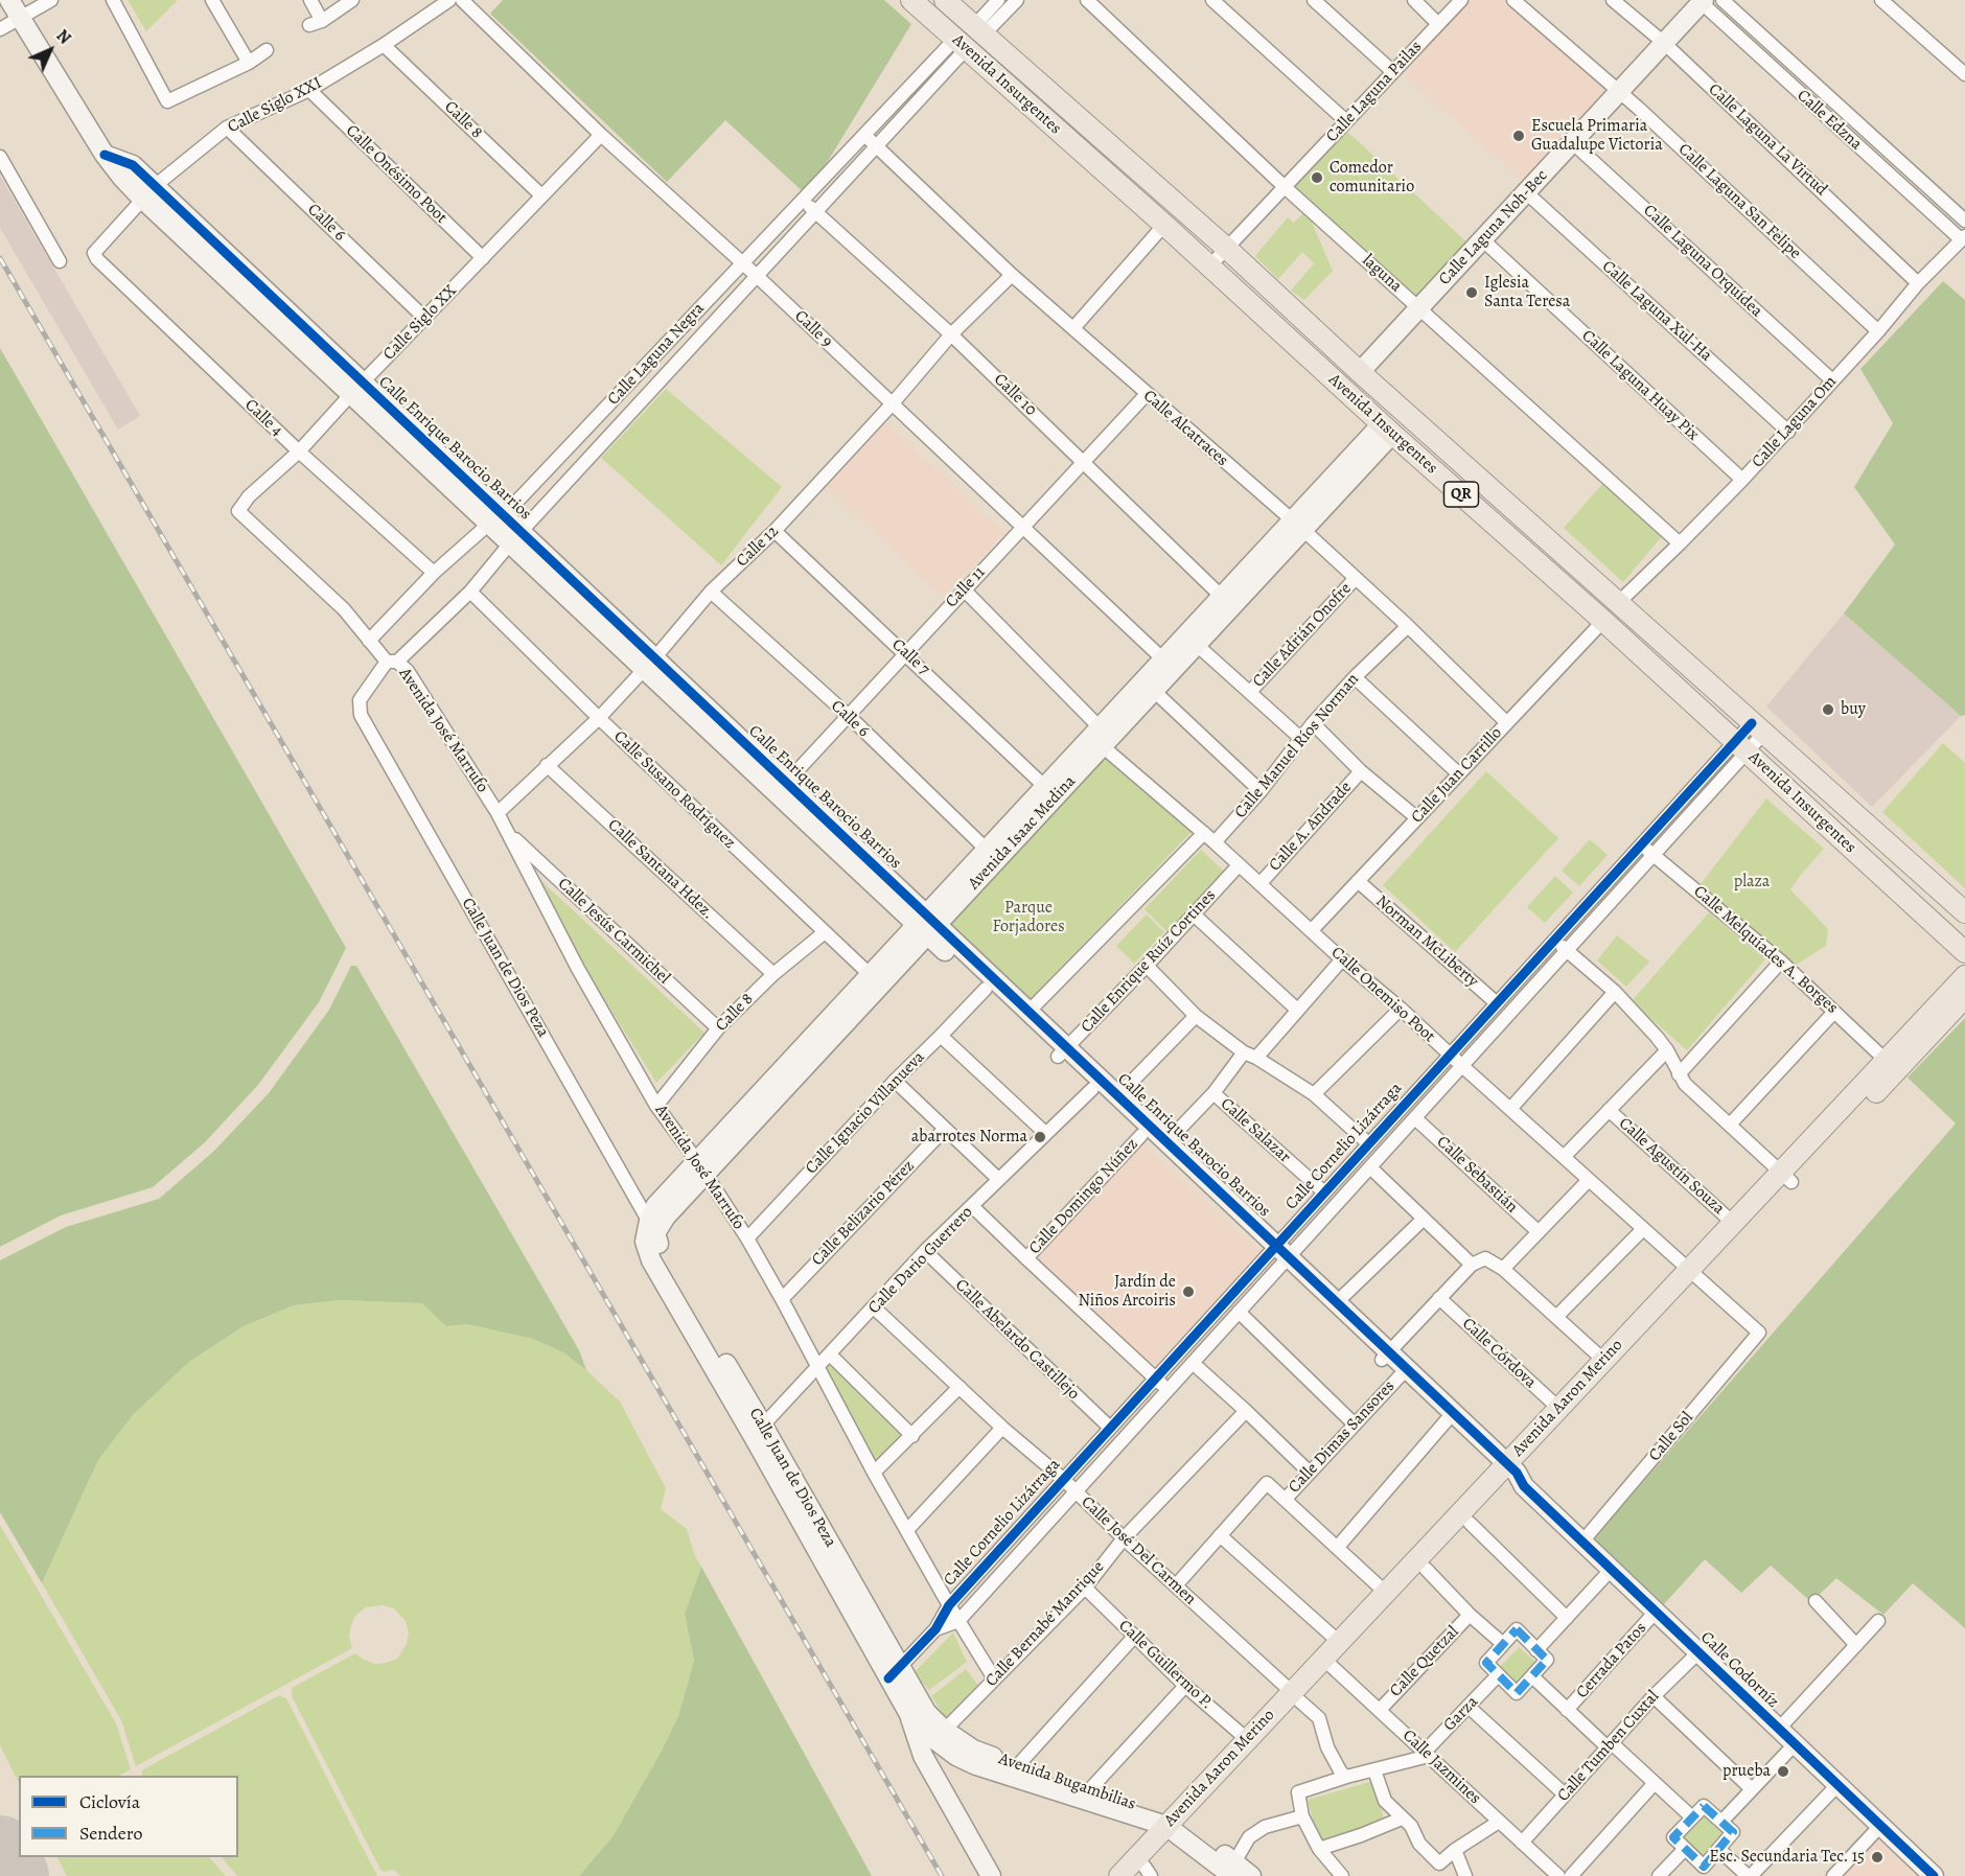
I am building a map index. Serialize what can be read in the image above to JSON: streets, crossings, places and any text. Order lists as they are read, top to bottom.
{
  "streets": {
    "main road": ["Avenida Insurgentes", "QR", "Avenida Aaron Merino"],
    "street": [
      "Calle Laguna Pailas",
      "Calle Siglo XXI",
      "Calle 8",
      "Calle Edzna",
      "Calle Laguna La Virtud",
      "Calle Onésimo Poot",
      "Calle Laguna San Felipe",
      "Calle 6",
      "Calle Laguna Noh-Bec",
      "Calle Laguna Orquídea",
      "laguna",
      "Calle Laguna Xul-Ha",
      "Calle Siglo XX",
      "Calle 9",
      "Calle Laguna Negra",
      "Calle Laguna Huay Pix",
      "Calle 10",
      "Calle 4",
      "Calle Laguna Om",
      "Calle Alcatraces",
      "Calle Enrique Barocio Barrios",
      "Calle 12",
      "Calle 11",
      "Calle Adrián Onofre",
      "Calle 7",
      "Avenida José Marrufo",
      "Calle Manuel Ríos Norman",
      "Calle Juan Carrillo",
      "Calle Susano Rodríguez",
      "Calle A. Andrade",
      "Avenida Isaac Medina",
      "Calle Santana Hdez.",
      "Calle Jesús Carmichel",
      "Norman McLiberty",
      "Calle Melquíades A. Borges",
      "Calle Enrique Ruíz Cortines",
      "Calle Juan de Dios Peza",
      "Calle Onemiso Poot",
      "Calle Ignacio Villanueva",
      "Calle Salazar",
      "Calle Cornelio Lizárraga",
      "Calle Agustín Souza",
      "Calle Sebastián",
      "Calle Domingo Núñez",
      "Calle Belizario Pérez",
      "Calle Dario Guerrero",
      "Calle Abelardo Castillejo",
      "Calle Córdova",
      "Calle Dimas Sansores",
      "Calle Sol",
      "Calle José Del Carmen",
      "Calle Bernabé Manrique",
      "Cerrada Patos",
      "Calle Quetzal",
      "Calle Guillermo P.",
      "Calle Codorníz",
      "Garza",
      "Calle Tumben Cuxtal",
      "Calle Jazmines",
      "Avenida Bugambilias"
    ]
  },
  "crossings": [
    ["Avenida Insurgentes", "Calle Laguna Pailas"],
    ["Avenida Insurgentes", "Calle Laguna Noh-Bec"],
    ["Avenida Insurgentes", "Calle Laguna Negra"],
    ["Avenida Insurgentes", "Calle Laguna Om"],
    ["Avenida Insurgentes", "Calle Juan Carrillo"],
    ["Avenida Insurgentes", "Avenida Isaac Medina"],
    ["Avenida Insurgentes", "Calle Cornelio Lizárraga"],
    ["Calle Laguna Pailas", "laguna"],
    ["Calle Siglo XXI", "Calle 8"],
    ["Calle Siglo XXI", "Calle Onésimo Poot"],
    ["Calle Siglo XXI", "Calle 6"],
    ["Calle Siglo XXI", "Calle 4"],
    ["Calle Siglo XXI", "Calle Enrique Barocio Barrios"],
    ["Calle 8", "Calle Siglo XX"],
    ["Calle 8", "Avenida José Marrufo"],
    ["Calle 8", "Calle Susano Rodríguez"],
    ["Calle 8", "Calle Santana Hdez."],
    ["Calle 8", "Calle Jesús Carmichel"],
    ["Calle Edzna", "Calle Laguna Noh-Bec"],
    ["Calle Edzna", "Calle Laguna Om"],
    ["Calle Laguna La Virtud", "Calle Laguna Noh-Bec"],
    ["Calle Laguna La Virtud", "Calle Laguna Om"],
    ["Calle Onésimo Poot", "Calle Siglo XX"],
    ["Calle Laguna San Felipe", "Calle Laguna Noh-Bec"],
    ["Calle Laguna San Felipe", "Calle Laguna Om"],
    ["Calle 6", "Calle Siglo XX"],
    ["Calle 6", "Calle 12"],
    ["Calle 6", "Calle 11"],
    ["Calle 6", "Avenida Isaac Medina"],
    ["Calle Laguna Noh-Bec", "Calle Laguna Orquídea"],
    ["Calle Laguna Noh-Bec", "laguna"],
    ["Calle Laguna Noh-Bec", "Calle Laguna Xul-Ha"],
    ["Calle Laguna Noh-Bec", "Calle Laguna Huay Pix"],
    ["Calle Laguna Orquídea", "Calle Laguna Om"],
    ["laguna", "Calle Laguna Om"],
    ["Calle Laguna Xul-Ha", "Calle Laguna Om"],
    ["Calle Siglo XX", "Calle 9"],
    ["Calle Siglo XX", "Calle Laguna Negra"],
    ["Calle Siglo XX", "Calle 4"],
    ["Calle Siglo XX", "Calle Enrique Barocio Barrios"],
    ["Calle 9", "Calle Laguna Negra"],
    ["Calle 9", "Calle 12"],
    ["Calle 9", "Calle 11"],
    ["Calle 9", "Avenida Isaac Medina"],
    ["Calle Laguna Negra", "Calle 10"],
    ["Calle Laguna Negra", "Calle 4"],
    ["Calle Laguna Negra", "Calle Alcatraces"],
    ["Calle Laguna Negra", "Calle Enrique Barocio Barrios"],
    ["Calle Laguna Negra", "Avenida José Marrufo"],
    ["Calle Laguna Negra", "Calle Susano Rodríguez"],
    ["Calle Laguna Negra", "Calle Juan de Dios Peza"],
    ["Calle Laguna Huay Pix", "Calle Laguna Om"],
    ["Calle 10", "Calle 12"],
    ["Calle 10", "Calle 11"],
    ["Calle 10", "Avenida Isaac Medina"],
    ["Calle Alcatraces", "Calle 12"],
    ["Calle Alcatraces", "Calle 11"],
    ["Calle Alcatraces", "Calle Adrián Onofre"],
    ["Calle Alcatraces", "Calle Manuel Ríos Norman"],
    ["Calle Alcatraces", "Calle Juan Carrillo"],
    ["Calle Alcatraces", "Avenida Isaac Medina"],
    ["Calle Enrique Barocio Barrios", "Calle 12"],
    ["Calle Enrique Barocio Barrios", "Calle 11"],
    ["Calle Enrique Barocio Barrios", "Avenida Isaac Medina"],
    ["Calle Enrique Barocio Barrios", "Calle Enrique Ruíz Cortines"],
    ["Calle Enrique Barocio Barrios", "Calle Ignacio Villanueva"],
    ["Calle Enrique Barocio Barrios", "Calle Cornelio Lizárraga"],
    ["Calle Enrique Barocio Barrios", "Calle Domingo Núñez"],
    ["Calle Enrique Barocio Barrios", "Calle Dario Guerrero"],
    ["Calle Enrique Barocio Barrios", "Avenida Aaron Merino"],
    ["Calle Enrique Barocio Barrios", "Calle Dimas Sansores"],
    ["Calle Enrique Barocio Barrios", "Calle Codorníz"],
    ["Calle 12", "Calle 7"],
    ["Calle 12", "Avenida José Marrufo"],
    ["Calle 12", "Calle Susano Rodríguez"],
    ["Calle 12", "Calle Santana Hdez."],
    ["Calle 11", "Calle 7"],
    ["Calle 7", "Avenida Isaac Medina"],
    ["Avenida José Marrufo", "Avenida Isaac Medina"],
    ["Avenida José Marrufo", "Calle Jesús Carmichel"],
    ["Avenida José Marrufo", "Calle Ignacio Villanueva"],
    ["Avenida José Marrufo", "Calle Cornelio Lizárraga"],
    ["Avenida José Marrufo", "Calle Belizario Pérez"],
    ["Avenida José Marrufo", "Calle Dario Guerrero"],
    ["Avenida José Marrufo", "Calle Bernabé Manrique"],
    ["Calle Manuel Ríos Norman", "Calle Onemiso Poot"],
    ["Calle Juan Carrillo", "Norman McLiberty"],
    ["Calle Juan Carrillo", "Calle Onemiso Poot"],
    ["Calle Susano Rodríguez", "Avenida Isaac Medina"],
    ["Calle A. Andrade", "Calle Onemiso Poot"],
    ["Avenida Isaac Medina", "Calle Juan de Dios Peza"],
    ["Avenida Isaac Medina", "Calle Onemiso Poot"],
    ["Norman McLiberty", "Calle Cornelio Lizárraga"],
    ["Calle Melquíades A. Borges", "Calle Cornelio Lizárraga"],
    ["Calle Melquíades A. Borges", "Avenida Aaron Merino"],
    ["Calle Enrique Ruíz Cortines", "Calle Onemiso Poot"],
    ["Calle Juan de Dios Peza", "Calle Cornelio Lizárraga"],
    ["Calle Juan de Dios Peza", "Calle Dario Guerrero"],
    ["Calle Juan de Dios Peza", "Calle Bernabé Manrique"],
    ["Calle Juan de Dios Peza", "Avenida Bugambilias"],
    ["Calle Onemiso Poot", "Calle Cornelio Lizárraga"],
    ["Calle Onemiso Poot", "Avenida Aaron Merino"],
    ["Calle Onemiso Poot", "Calle Sol"],
    ["Calle Salazar", "Calle Cornelio Lizárraga"],
    ["Calle Cornelio Lizárraga", "Calle Sebastián"],
    ["Calle Cornelio Lizárraga", "Calle Abelardo Castillejo"],
    ["Calle Cornelio Lizárraga", "Calle José Del Carmen"],
    ["Calle Agustín Souza", "Avenida Aaron Merino"],
    ["Calle Dario Guerrero", "Calle Abelardo Castillejo"],
    ["Calle Dario Guerrero", "Calle José Del Carmen"],
    ["Calle Córdova", "Avenida Aaron Merino"],
    ["Avenida Aaron Merino", "Calle Sol"],
    ["Avenida Aaron Merino", "Calle José Del Carmen"],
    ["Avenida Aaron Merino", "Calle Guillermo P."],
    ["Avenida Aaron Merino", "Calle Codorníz"],
    ["Avenida Aaron Merino", "Calle Jazmines"],
    ["Avenida Aaron Merino", "Avenida Bugambilias"],
    ["Calle Dimas Sansores", "Calle José Del Carmen"],
    ["Calle Sol", "Calle Codorníz"],
    ["Calle José Del Carmen", "Calle Bernabé Manrique"],
    ["Calle Bernabé Manrique", "Calle Guillermo P."],
    ["Calle Bernabé Manrique", "Avenida Bugambilias"],
    ["Cerrada Patos", "Calle Codorníz"],
    ["Calle Quetzal", "Calle Jazmines"],
    ["Calle Codorníz", "Calle Tumben Cuxtal"],
    ["Garza", "Calle Jazmines"],
    ["Calle Tumben Cuxtal", "Calle Jazmines"]
  ],
  "parks": ["plaza", "Parque Forjadores"],
  "places": [
    "Escuela Primaria Guadalupe Victoria",
    "Comedor comunitario",
    "Iglesia Santa Teresa",
    "buy",
    "abarrotes Norma",
    "Jardín de Niños Arcoiris",
    "prueba",
    "Esc. Secundaria Tec. 15"
  ],
  "legend": ["Ciclovía", "Sendero"],
  "north": "top right"
}
